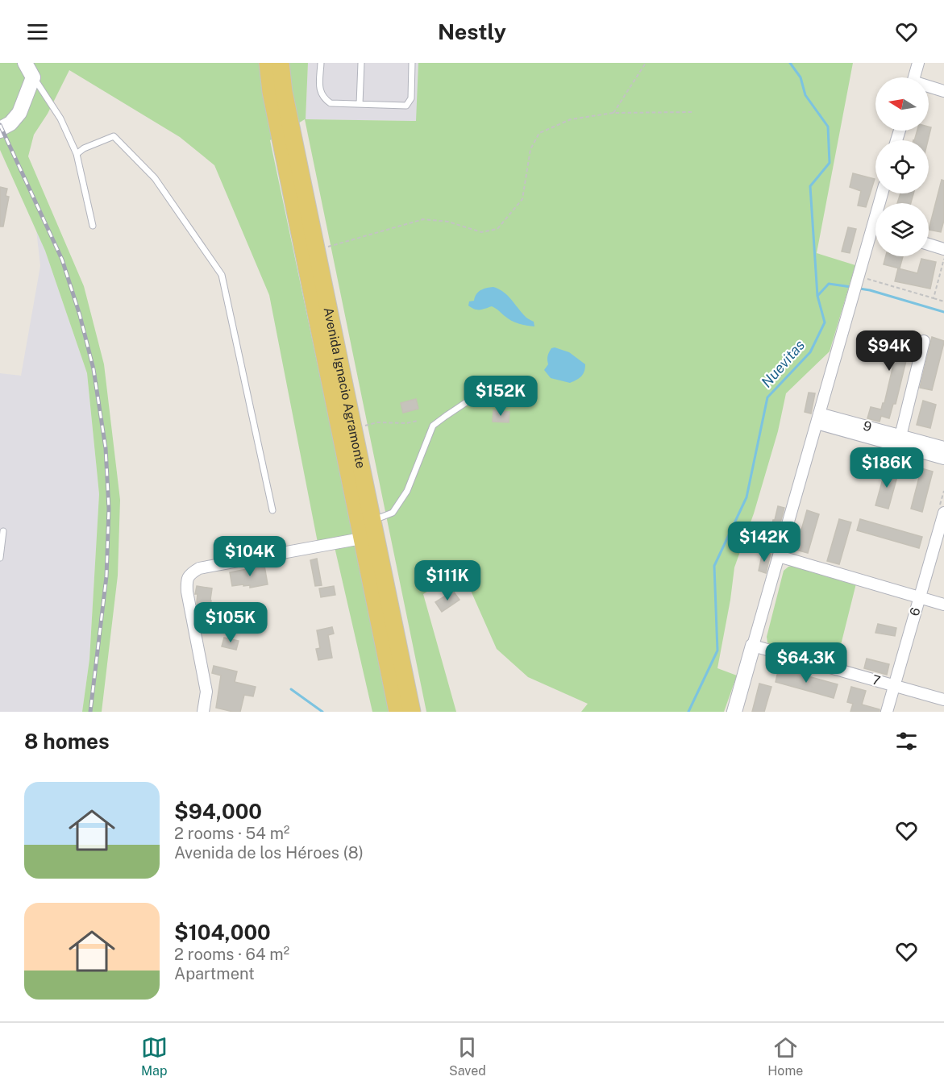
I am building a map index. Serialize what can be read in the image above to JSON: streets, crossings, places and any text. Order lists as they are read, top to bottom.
{
  "streets": {
    "main road": ["Avenida Ignacio Agramonte"],
    "street": ["9", "6", "7"]
  },
  "crossings": [
    ["6", "7"]
  ],
  "water": ["Nuevitas"],
  "north": "left",
  "page": {
    "header": "Nestly",
    "price": [
      "$94K",
      "$152K",
      "$186K",
      "$142K",
      "$104K",
      "$111K",
      "$105K",
      "$64.3K"
    ],
    "heading": "8 homes",
    "list": [
      {
        "name": "$94,000",
        "note": "2 rooms · 54 m² · Avenida de los Héroes (8)"
      },
      {
        "name": "$104,000",
        "note": "2 rooms · 64 m² · Apartment"
      }
    ],
    "tabs": ["Map", "Saved", "Home"]
  }
}
